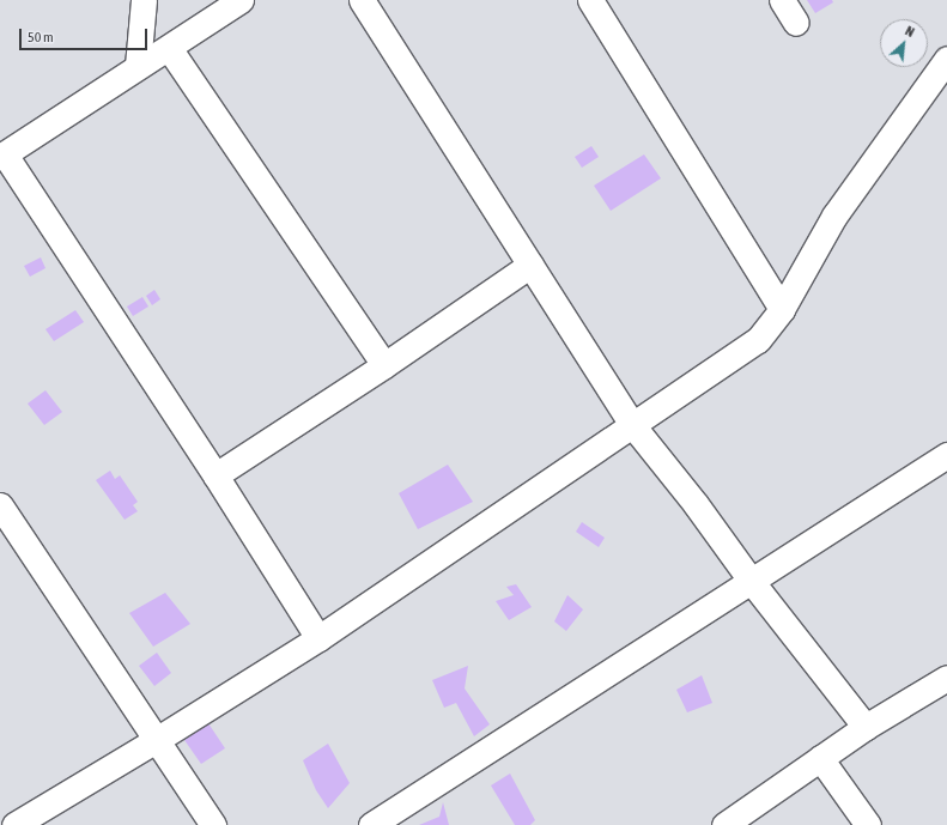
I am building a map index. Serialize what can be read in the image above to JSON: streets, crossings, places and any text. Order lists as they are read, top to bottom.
{
  "scale_bar": "50 m",
  "north": "top right"
}
